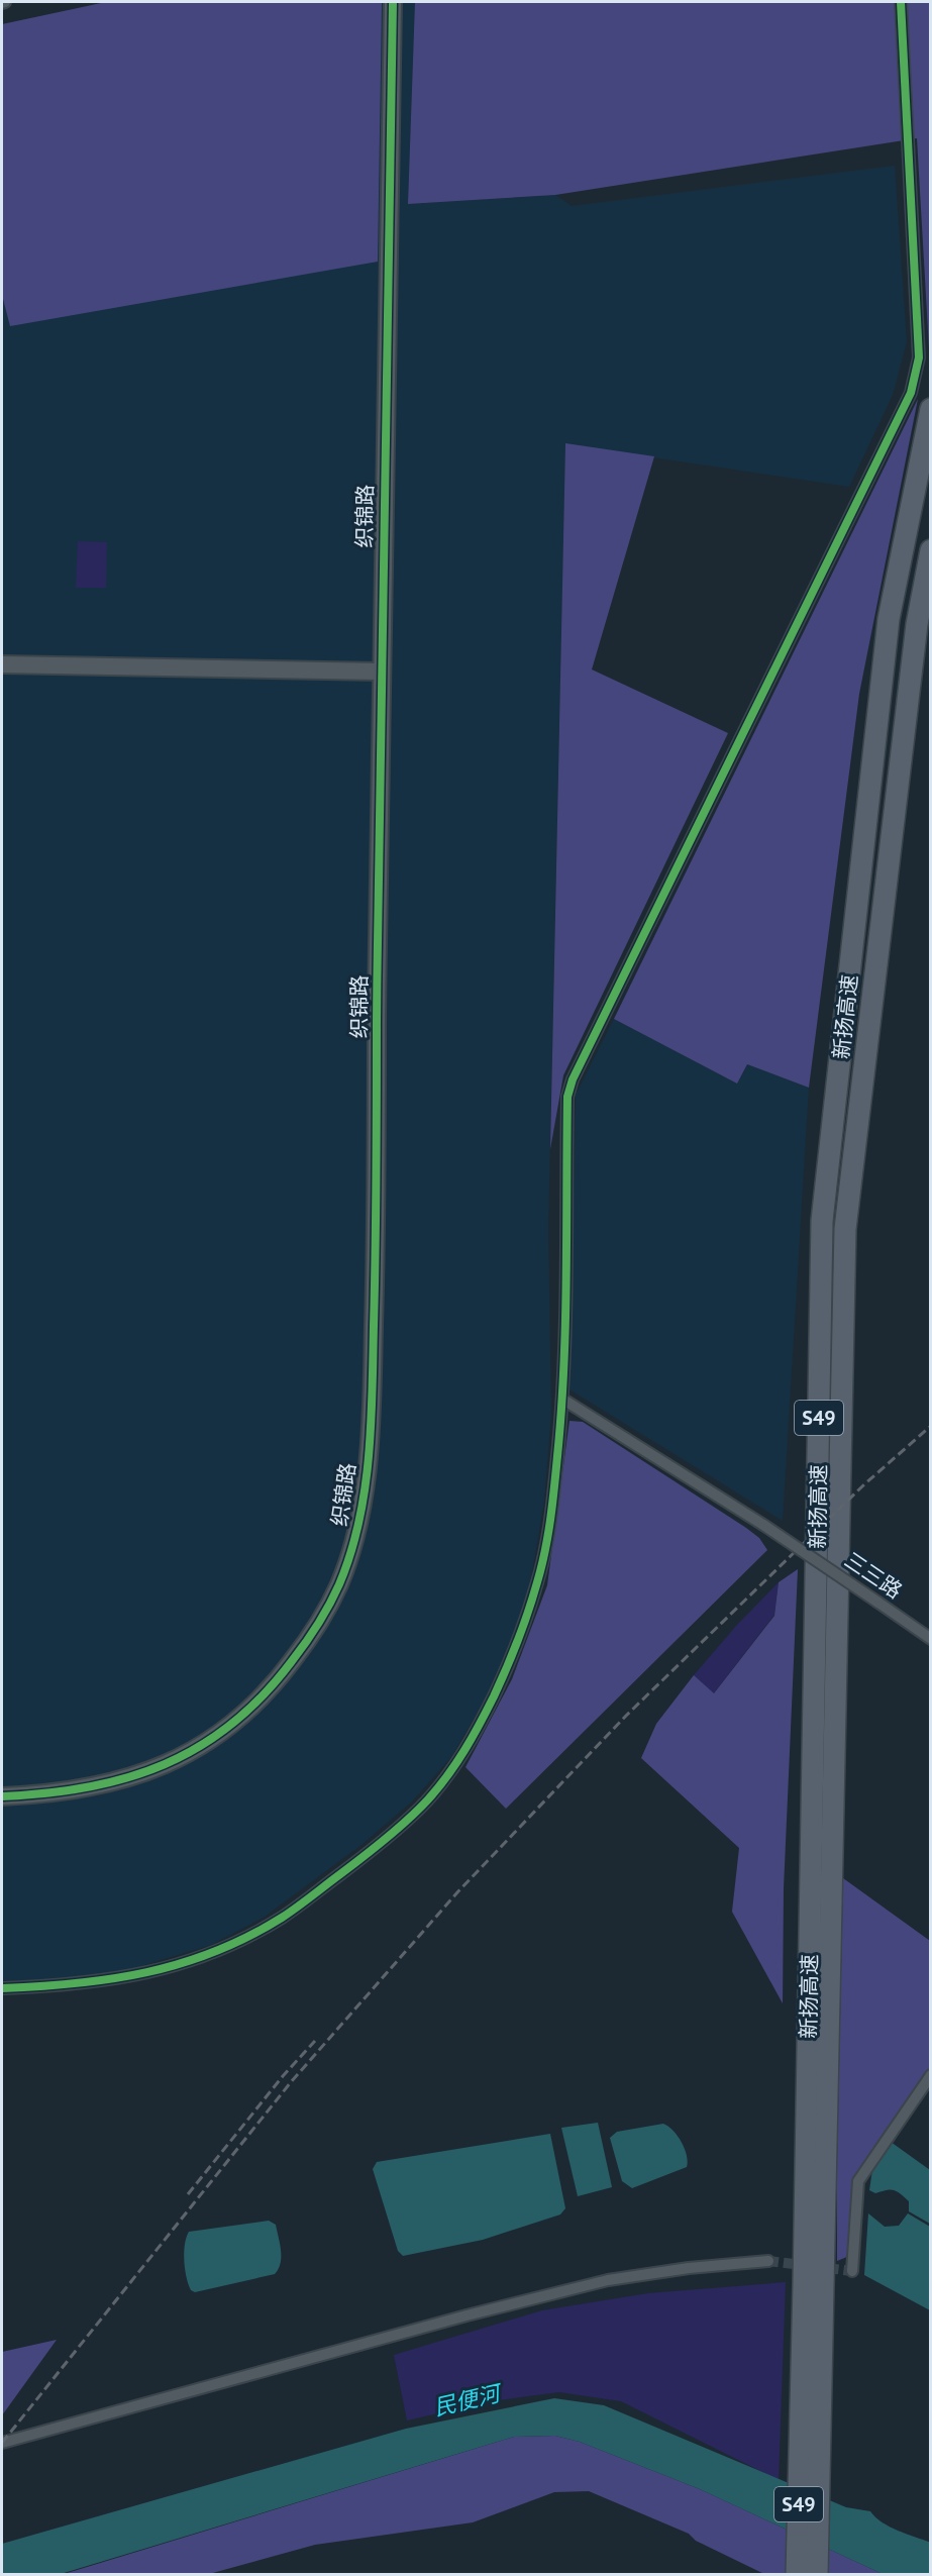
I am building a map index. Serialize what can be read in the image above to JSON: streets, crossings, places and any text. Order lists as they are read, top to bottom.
{
  "streets": {
    "highway": ["新扬高速", "S49"],
    "street": ["织锦路", "三三路"]
  },
  "water": ["民便河"]
}
